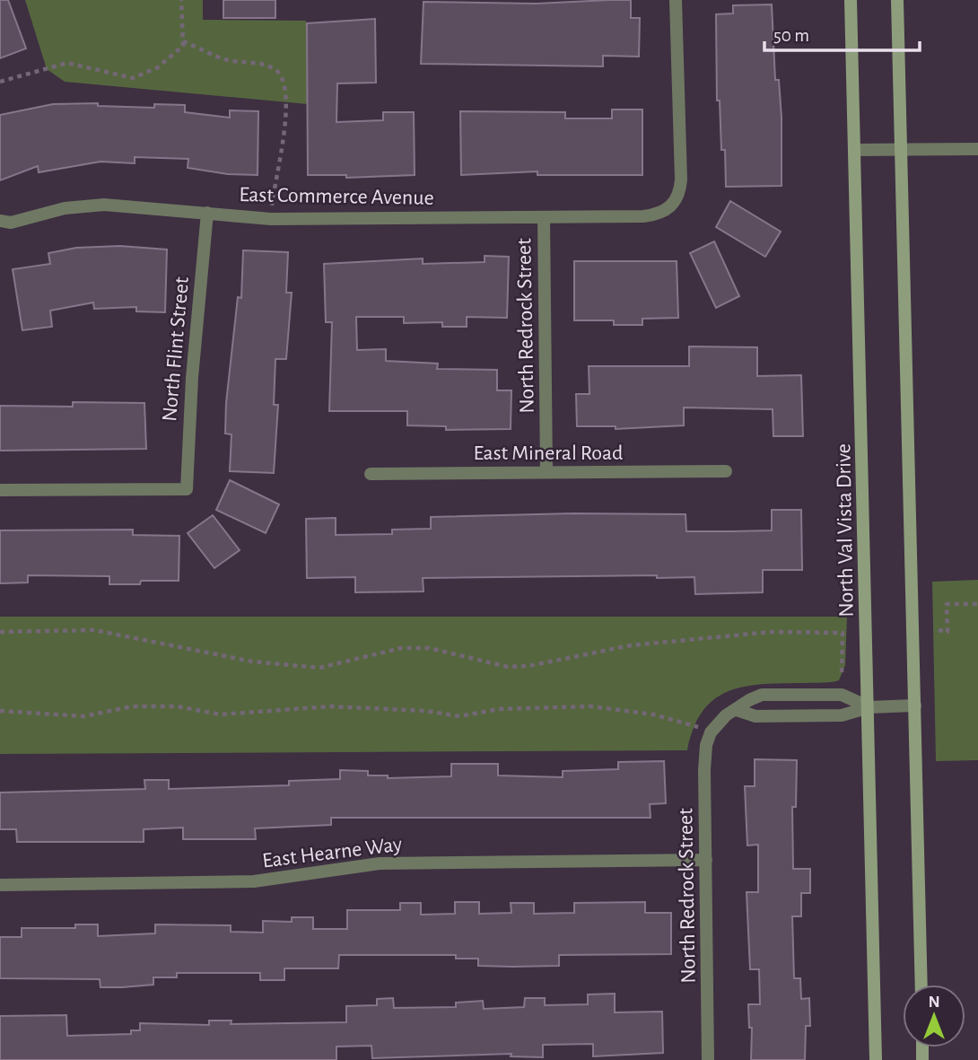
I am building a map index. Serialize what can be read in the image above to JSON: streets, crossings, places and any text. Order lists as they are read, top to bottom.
{
  "streets": {
    "main road": ["North Val Vista Drive"],
    "street": [
      "East Commerce Avenue",
      "North Redrock Street",
      "North Flint Street",
      "East Mineral Road",
      "East Hearne Way"
    ]
  },
  "crossings": [
    ["East Commerce Avenue", "North Redrock Street"],
    ["East Commerce Avenue", "North Flint Street"],
    ["North Redrock Street", "East Mineral Road"],
    ["North Redrock Street", "East Hearne Way"]
  ],
  "scale_bar": "50 m",
  "north": "top"
}
